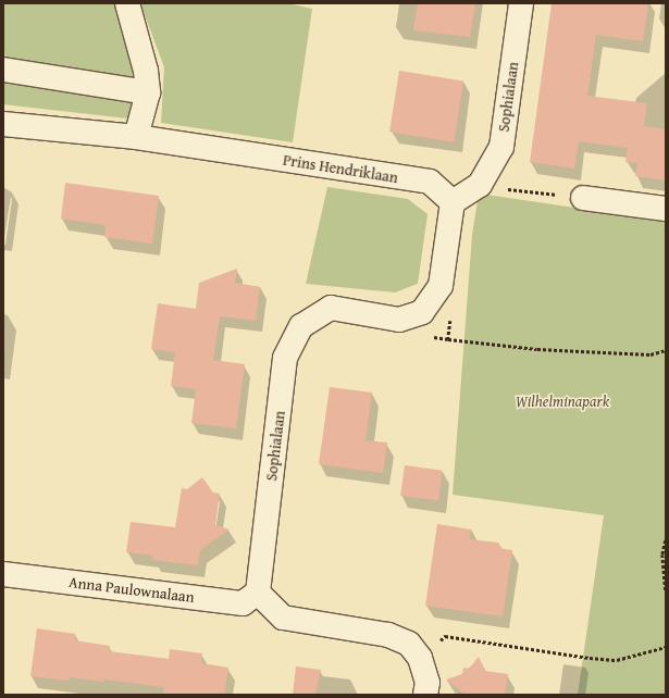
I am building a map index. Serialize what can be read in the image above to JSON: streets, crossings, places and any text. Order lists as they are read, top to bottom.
{
  "streets": {
    "street": ["Sophialaan", "Prins Hendriklaan", "Anna Paulownalaan"]
  },
  "crossings": [
    ["Sophialaan", "Prins Hendriklaan"],
    ["Sophialaan", "Anna Paulownalaan"]
  ],
  "parks": ["Wilhelminapark"]
}
